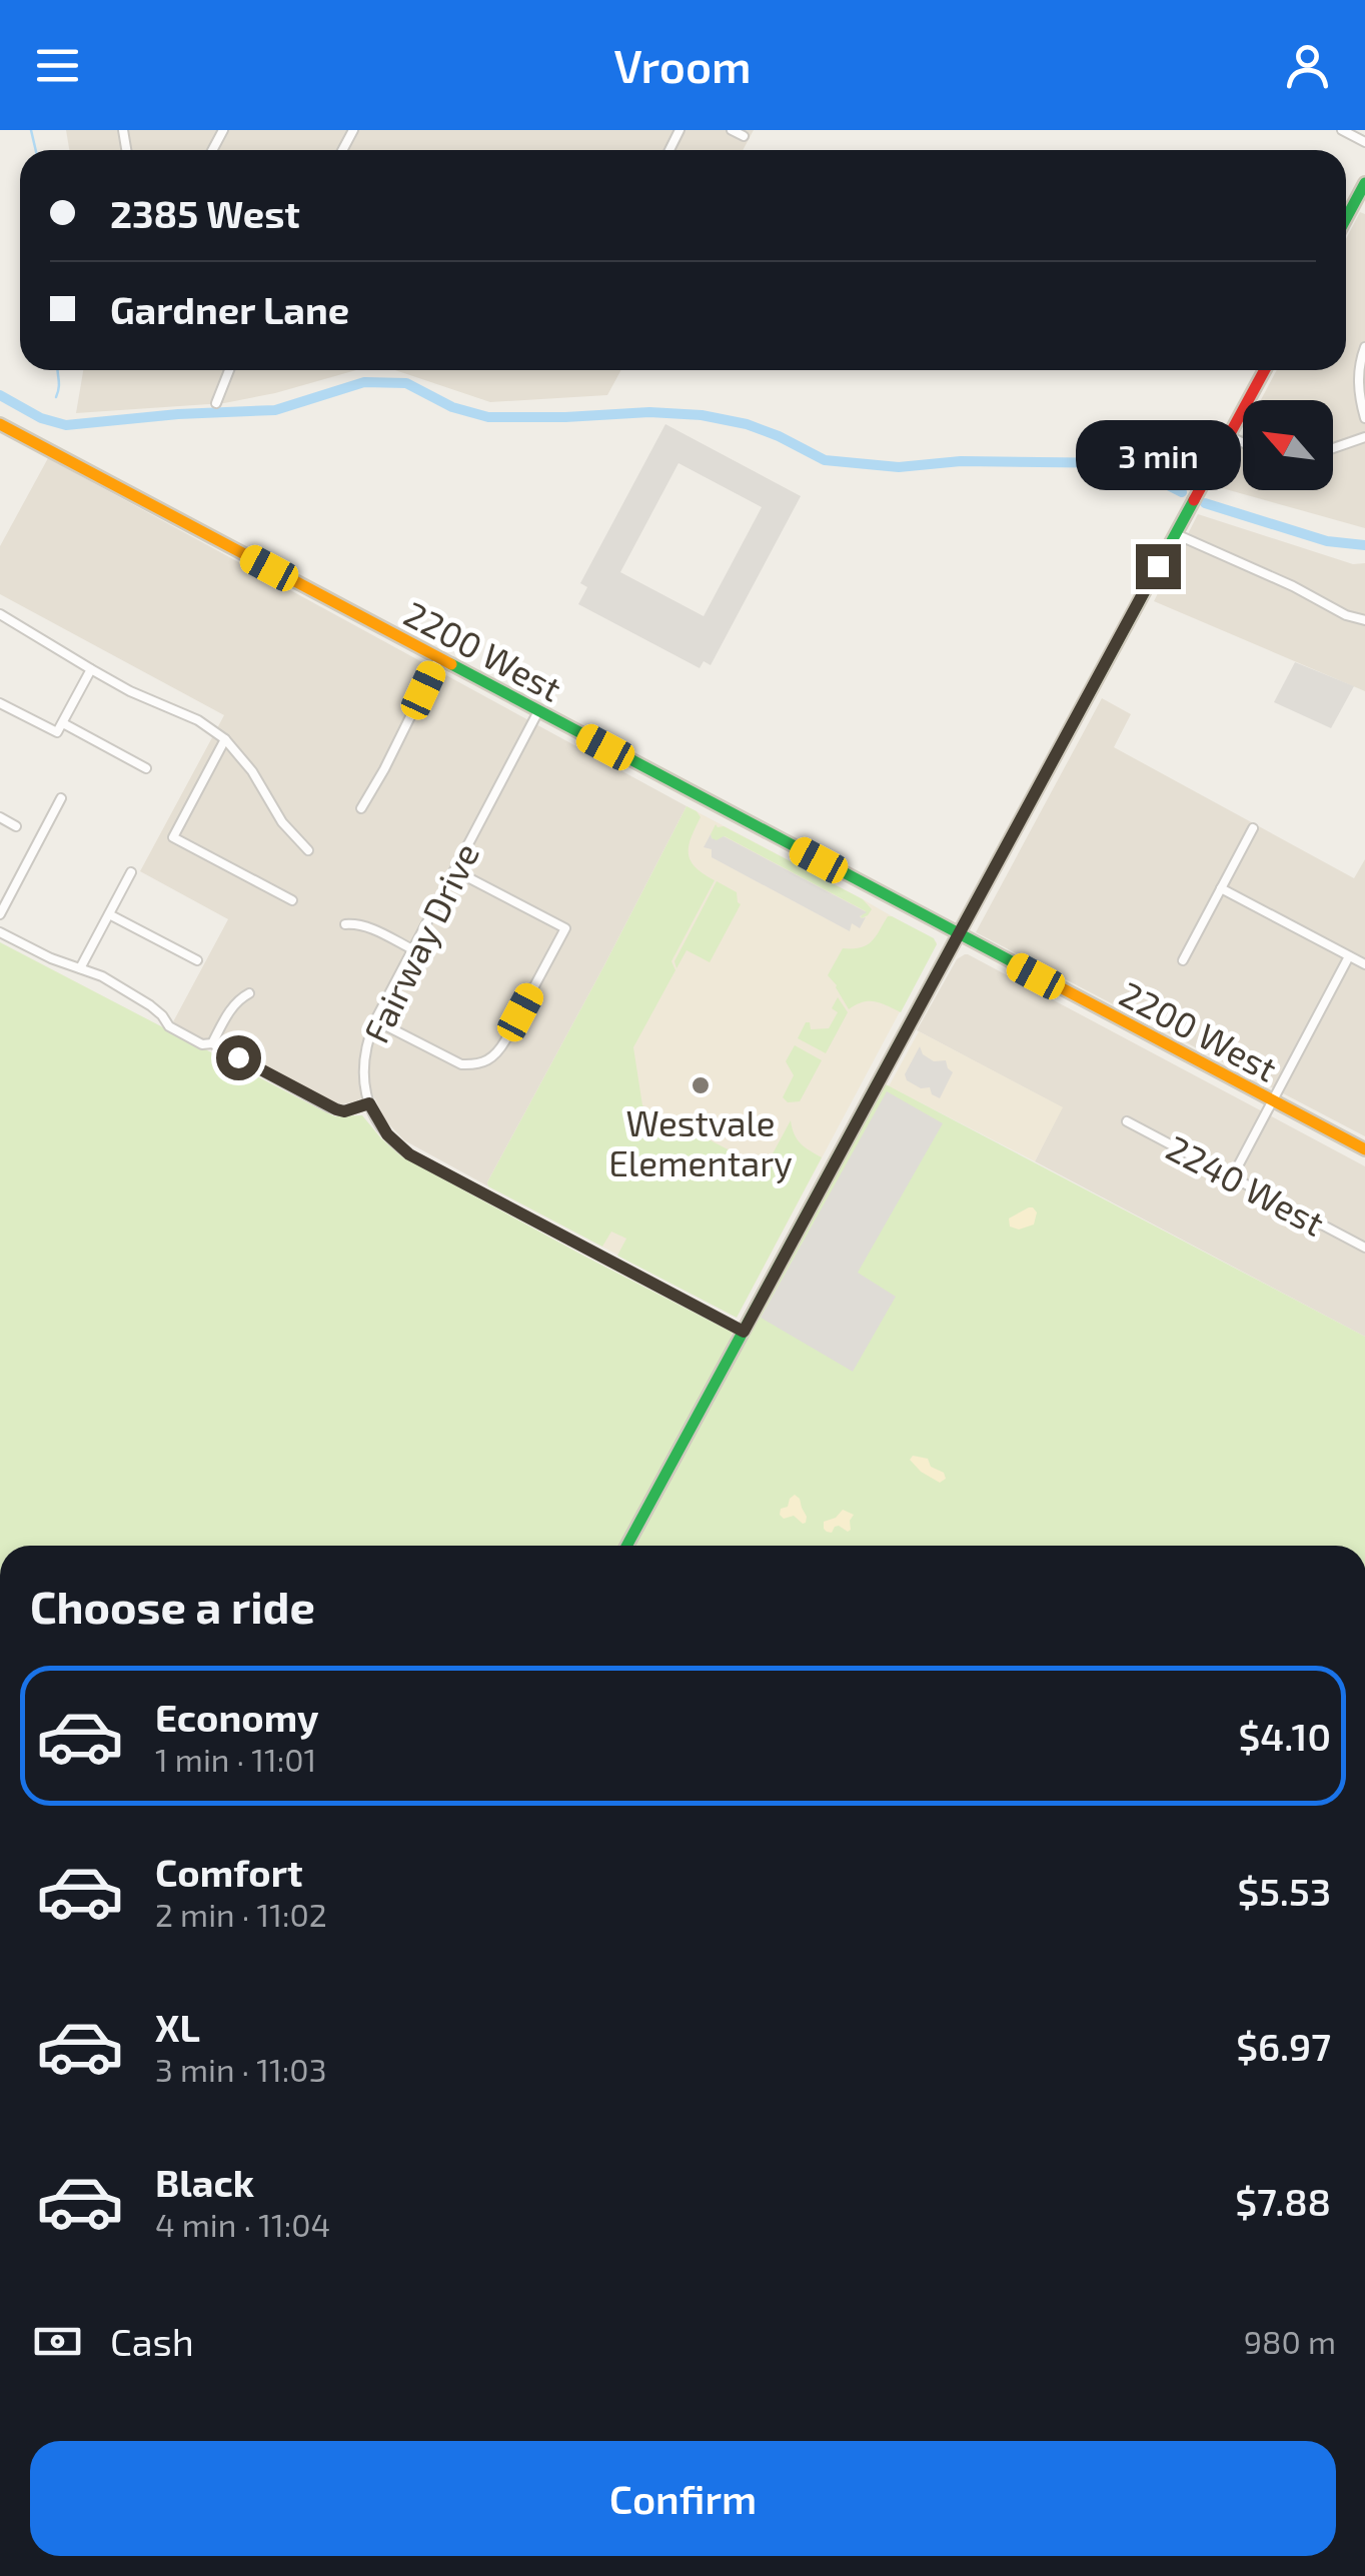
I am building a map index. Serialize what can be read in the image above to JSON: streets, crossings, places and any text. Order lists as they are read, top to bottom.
{
  "streets": {
    "street": ["2200 West", "Fairway Drive", "2240 West"]
  },
  "crossings": [
    ["2200 West", "Fairway Drive"]
  ],
  "places": ["Westvale Elementary"],
  "north": "top left",
  "page": {
    "header": "Vroom",
    "banner": ["2385 West", "Gardner Lane"],
    "bubble": "3 min",
    "heading": "Choose a ride",
    "list": [
      {
        "name": "Economy",
        "note": "1 min · 11:01",
        "value": "$4.10"
      },
      {
        "name": "Comfort",
        "note": "2 min · 11:02",
        "value": "$5.53"
      },
      {
        "name": "XL",
        "note": "3 min · 11:03",
        "value": "$6.97"
      },
      {
        "name": "Black",
        "note": "4 min · 11:04",
        "value": "$7.88"
      }
    ],
    "pay": ["Cash", "980 m"],
    "buttons": "Confirm"
  }
}
